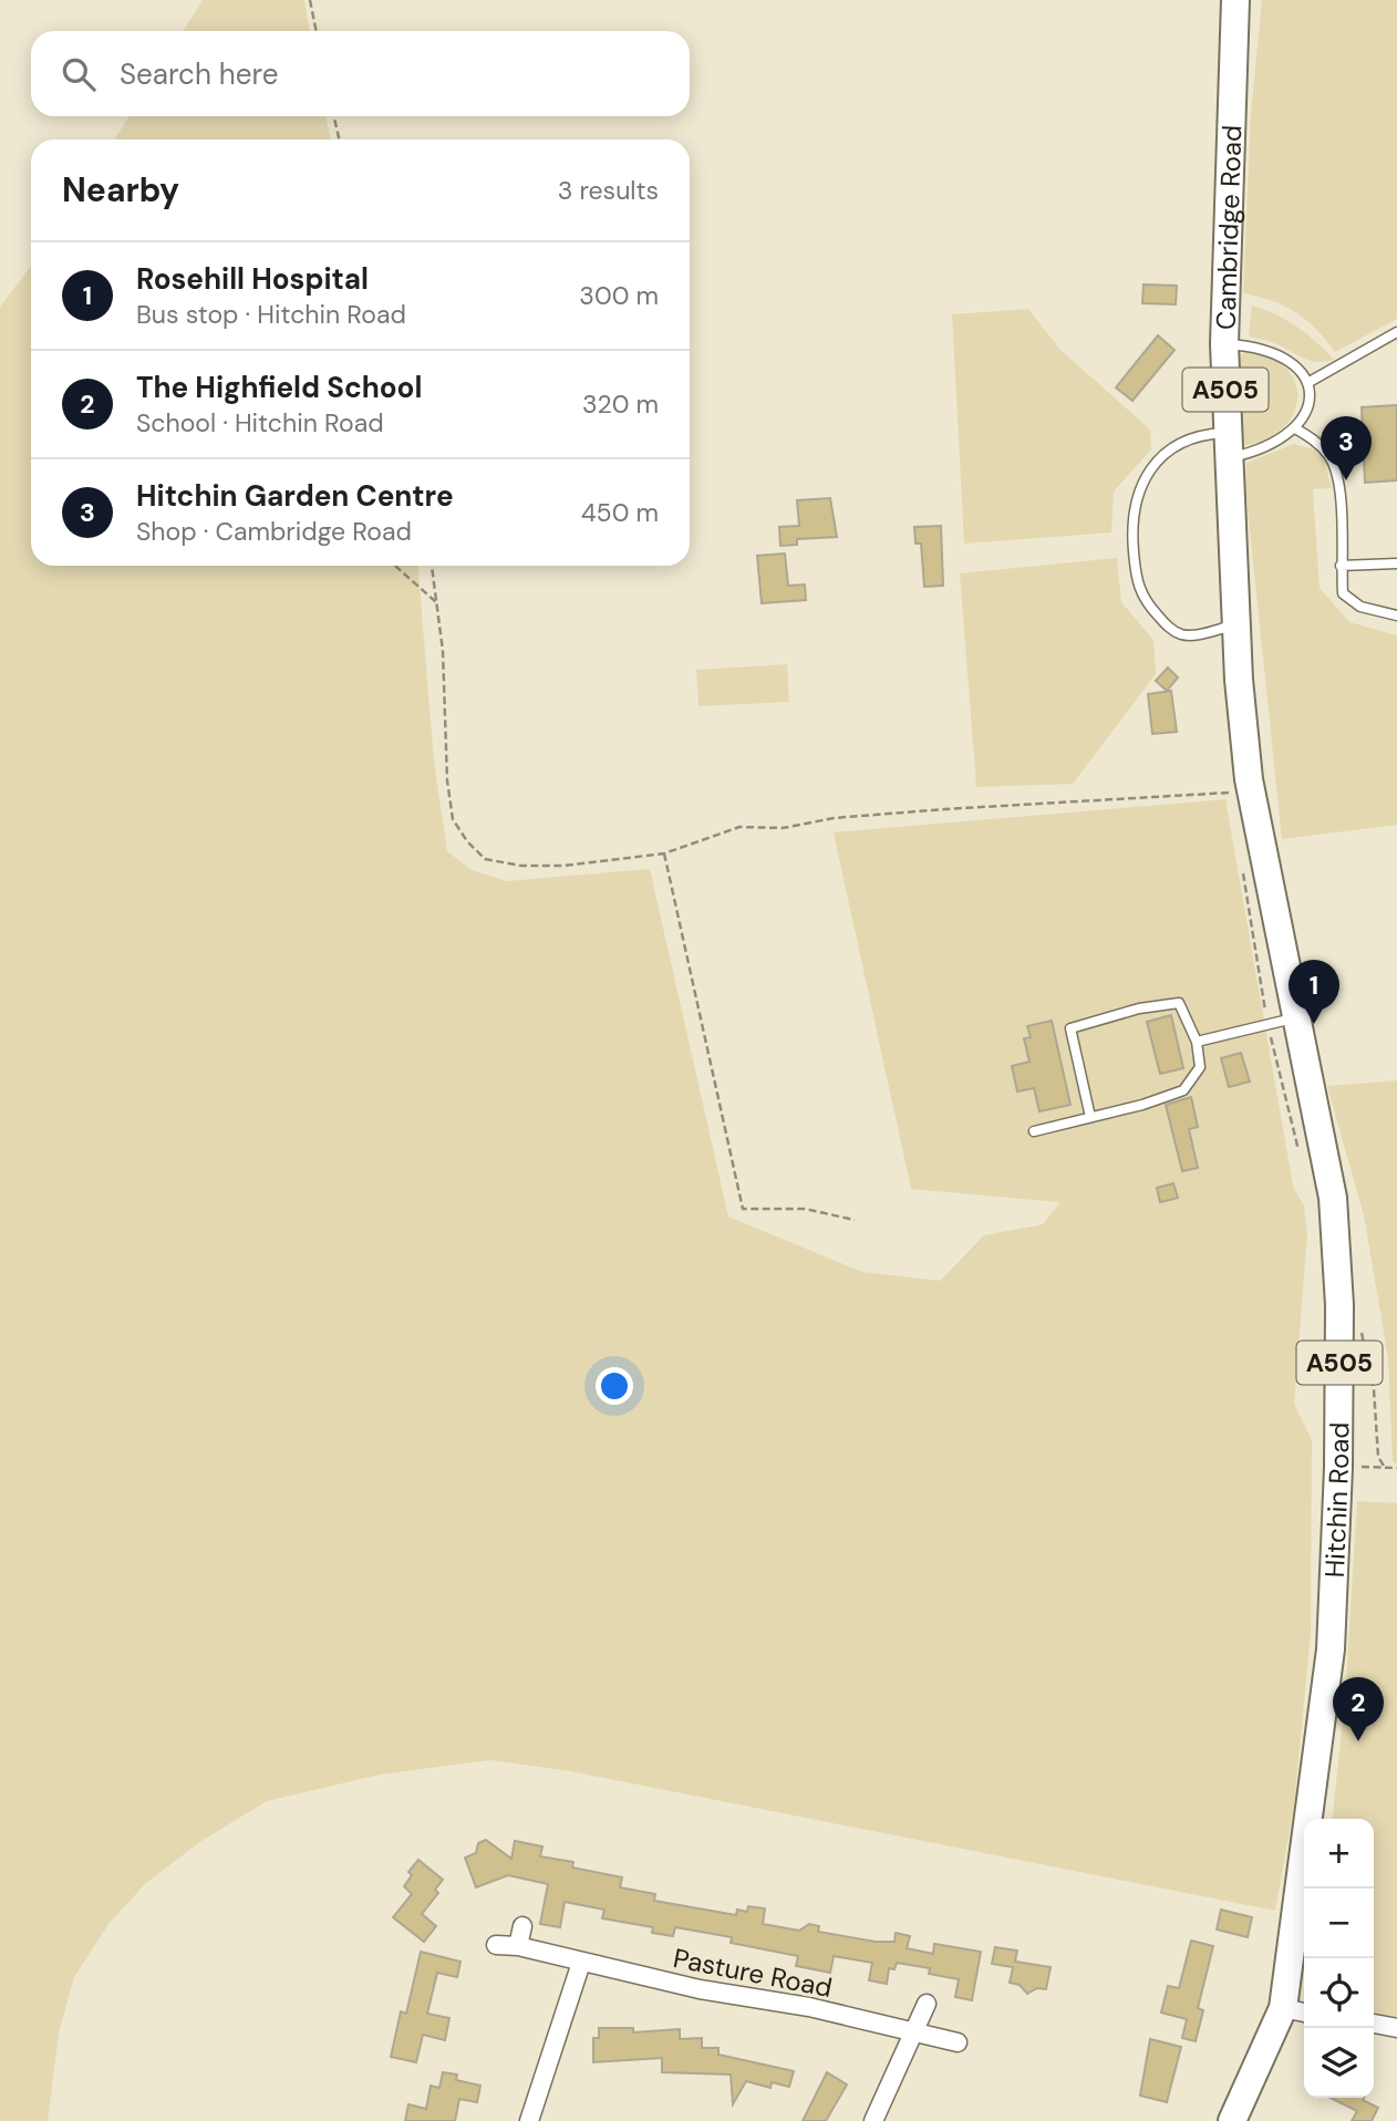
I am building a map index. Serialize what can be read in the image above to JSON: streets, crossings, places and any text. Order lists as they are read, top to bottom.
{
  "streets": {
    "main road": ["Cambridge Road", "A505", "Hitchin Road"],
    "street": ["Pasture Road"]
  },
  "crossings": [
    ["Cambridge Road", "Hitchin Road"]
  ],
  "page": {
    "search": "Search here",
    "heading": ["Nearby", "3 results"],
    "list": [
      {
        "mark": "1",
        "name": "Rosehill Hospital",
        "note": "Bus stop · Hitchin Road",
        "value": "300 m"
      },
      {
        "mark": "2",
        "name": "The Highfield School",
        "note": "School · Hitchin Road",
        "value": "320 m"
      },
      {
        "mark": "3",
        "name": "Hitchin Garden Centre",
        "note": "Shop · Cambridge Road",
        "value": "450 m"
      }
    ],
    "pins": ["3", "1", "2"],
    "map_buttons": ["+", "−"]
  }
}
